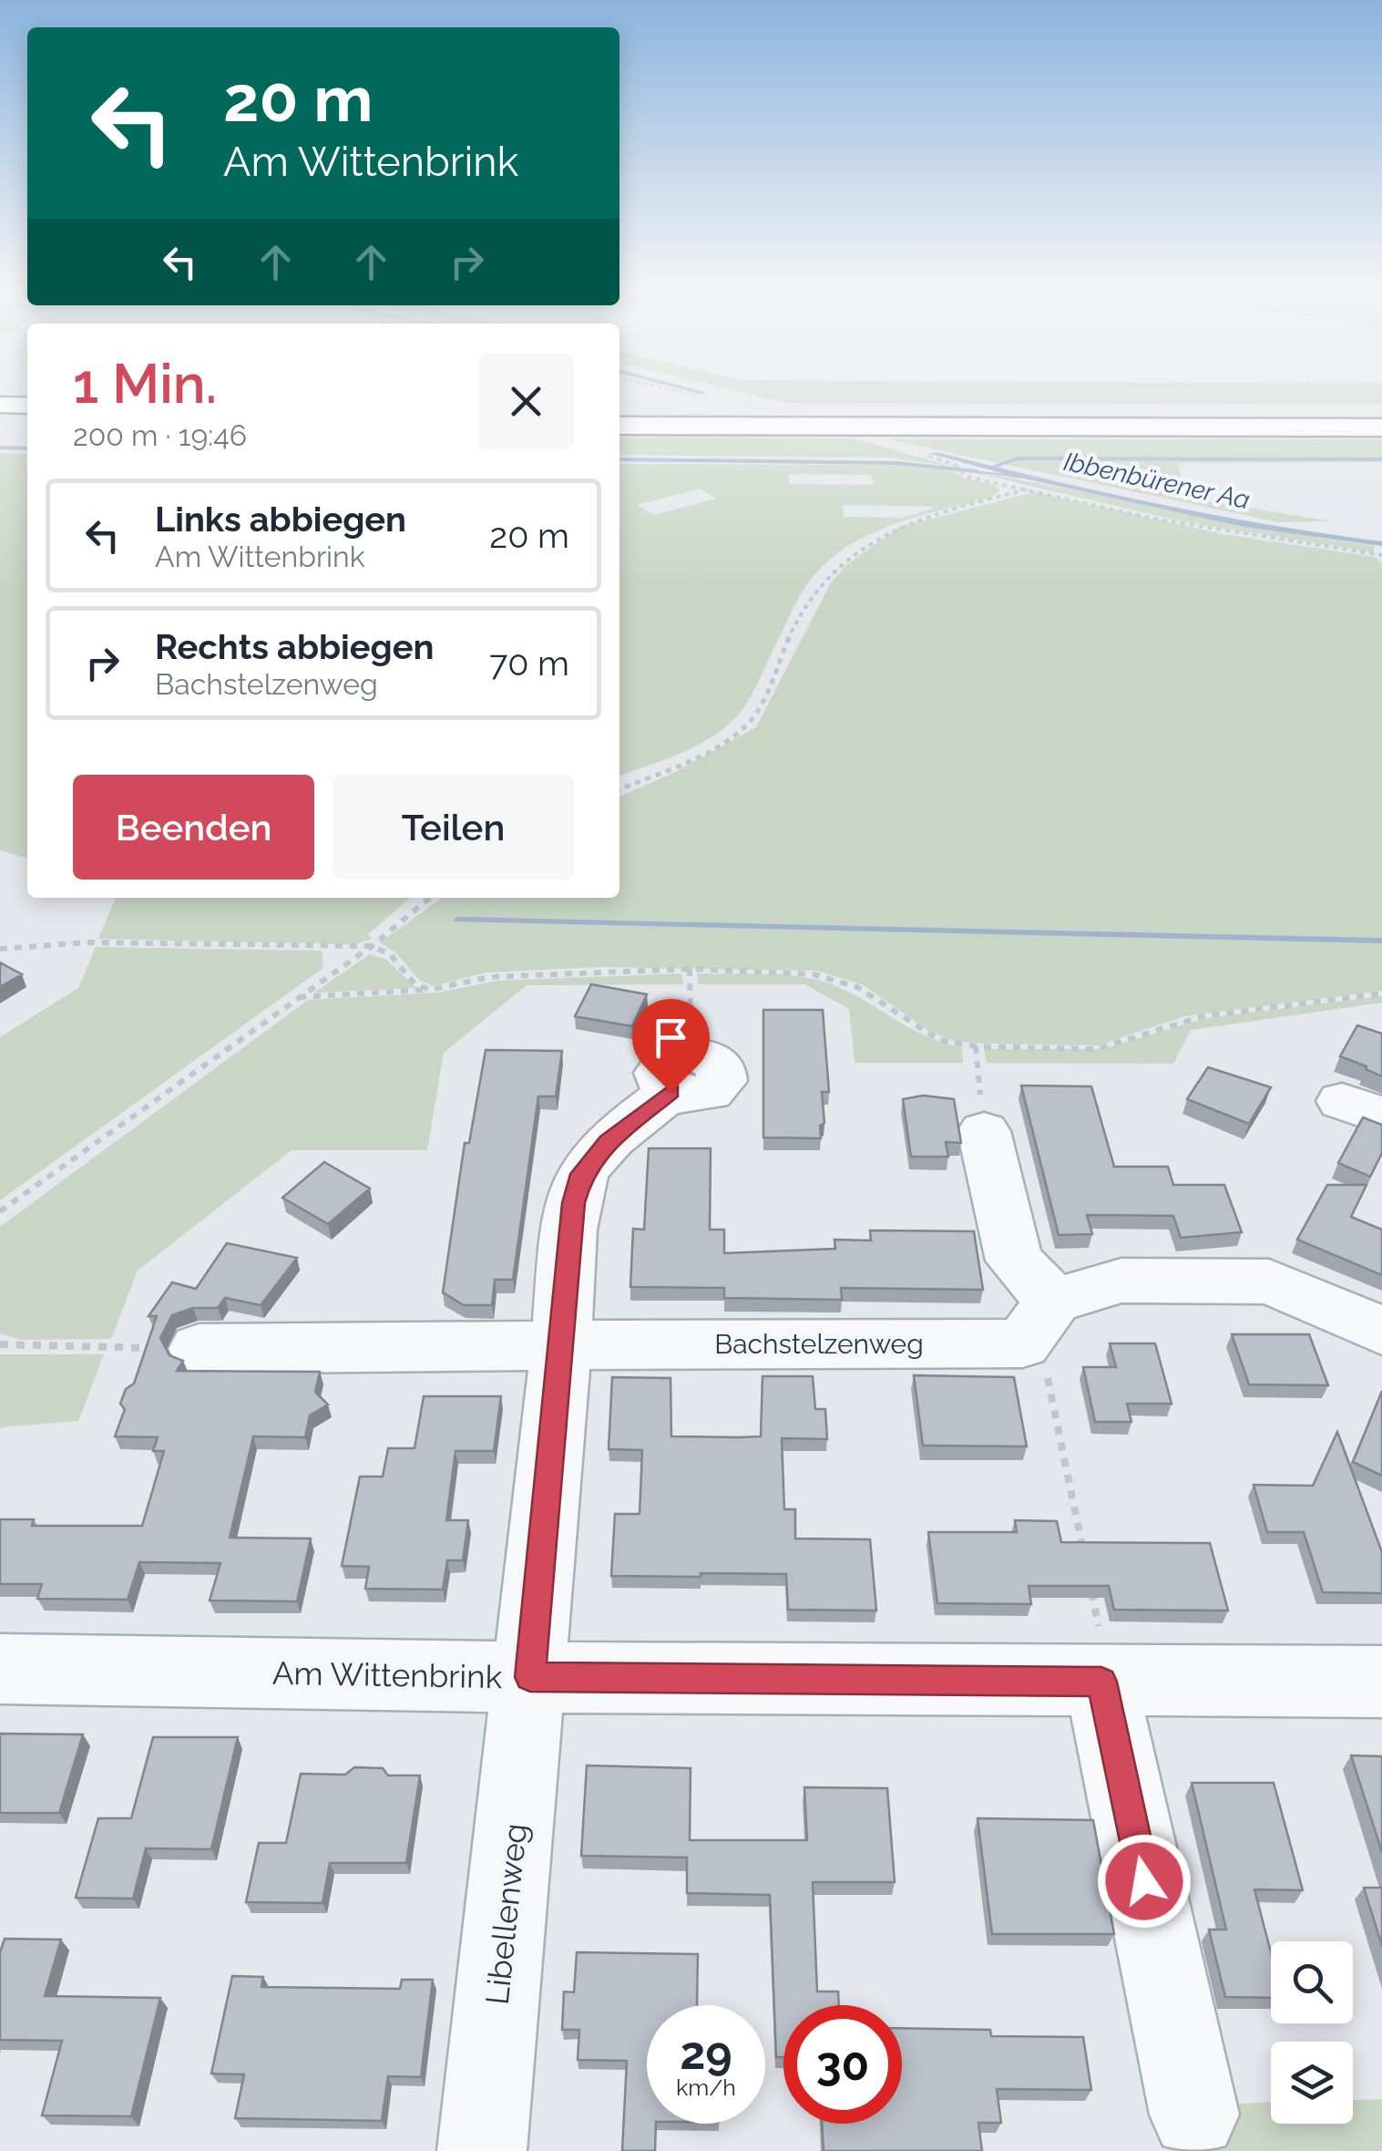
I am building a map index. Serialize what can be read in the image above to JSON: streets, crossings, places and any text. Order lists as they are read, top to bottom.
{
  "streets": {
    "street": ["Bachstelzenweg", "Am Wittenbrink", "Libellenweg"]
  },
  "crossings": [
    ["Am Wittenbrink", "Libellenweg"]
  ],
  "water": ["Ibbenbürener Aa"],
  "page": {
    "turn": ["20 m", "Am Wittenbrink"],
    "heading": ["1 Min.", "200 m · 19:46"],
    "list": [
      {
        "name": "Links abbiegen",
        "note": "Am Wittenbrink",
        "value": "20 m"
      },
      {
        "name": "Rechts abbiegen",
        "note": "Bachstelzenweg",
        "value": "70 m"
      }
    ],
    "buttons": ["Beenden", "Teilen"],
    "speed": "29 km/h",
    "limit": "30"
  }
}
